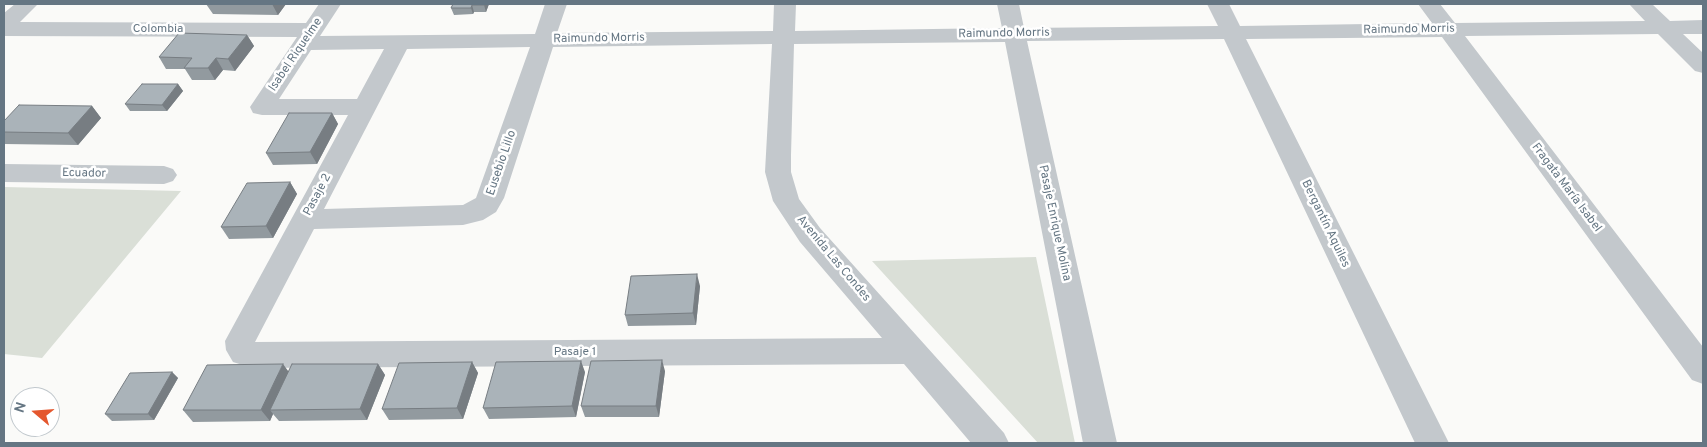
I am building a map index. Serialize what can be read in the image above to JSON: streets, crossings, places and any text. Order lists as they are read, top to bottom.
{
  "streets": {
    "street": [
      "Colombia",
      "Raimundo Morris",
      "Isabel Riquelme",
      "Eusebio Lillo",
      "Ecuador",
      "Fragata María Isabel",
      "Pasaje 2",
      "Pasaje Enrique Molina",
      "Bergantín Aquiles",
      "Avenida Las Condes",
      "Pasaje 1"
    ]
  },
  "crossings": [
    ["Colombia", "Raimundo Morris"],
    ["Colombia", "Isabel Riquelme"],
    ["Raimundo Morris", "Isabel Riquelme"],
    ["Raimundo Morris", "Eusebio Lillo"],
    ["Raimundo Morris", "Fragata María Isabel"],
    ["Raimundo Morris", "Pasaje 2"],
    ["Raimundo Morris", "Pasaje Enrique Molina"],
    ["Raimundo Morris", "Bergantín Aquiles"],
    ["Raimundo Morris", "Avenida Las Condes"],
    ["Isabel Riquelme", "Pasaje 2"],
    ["Eusebio Lillo", "Pasaje 2"],
    ["Pasaje 2", "Pasaje 1"],
    ["Avenida Las Condes", "Pasaje 1"]
  ],
  "north": "left"
}
